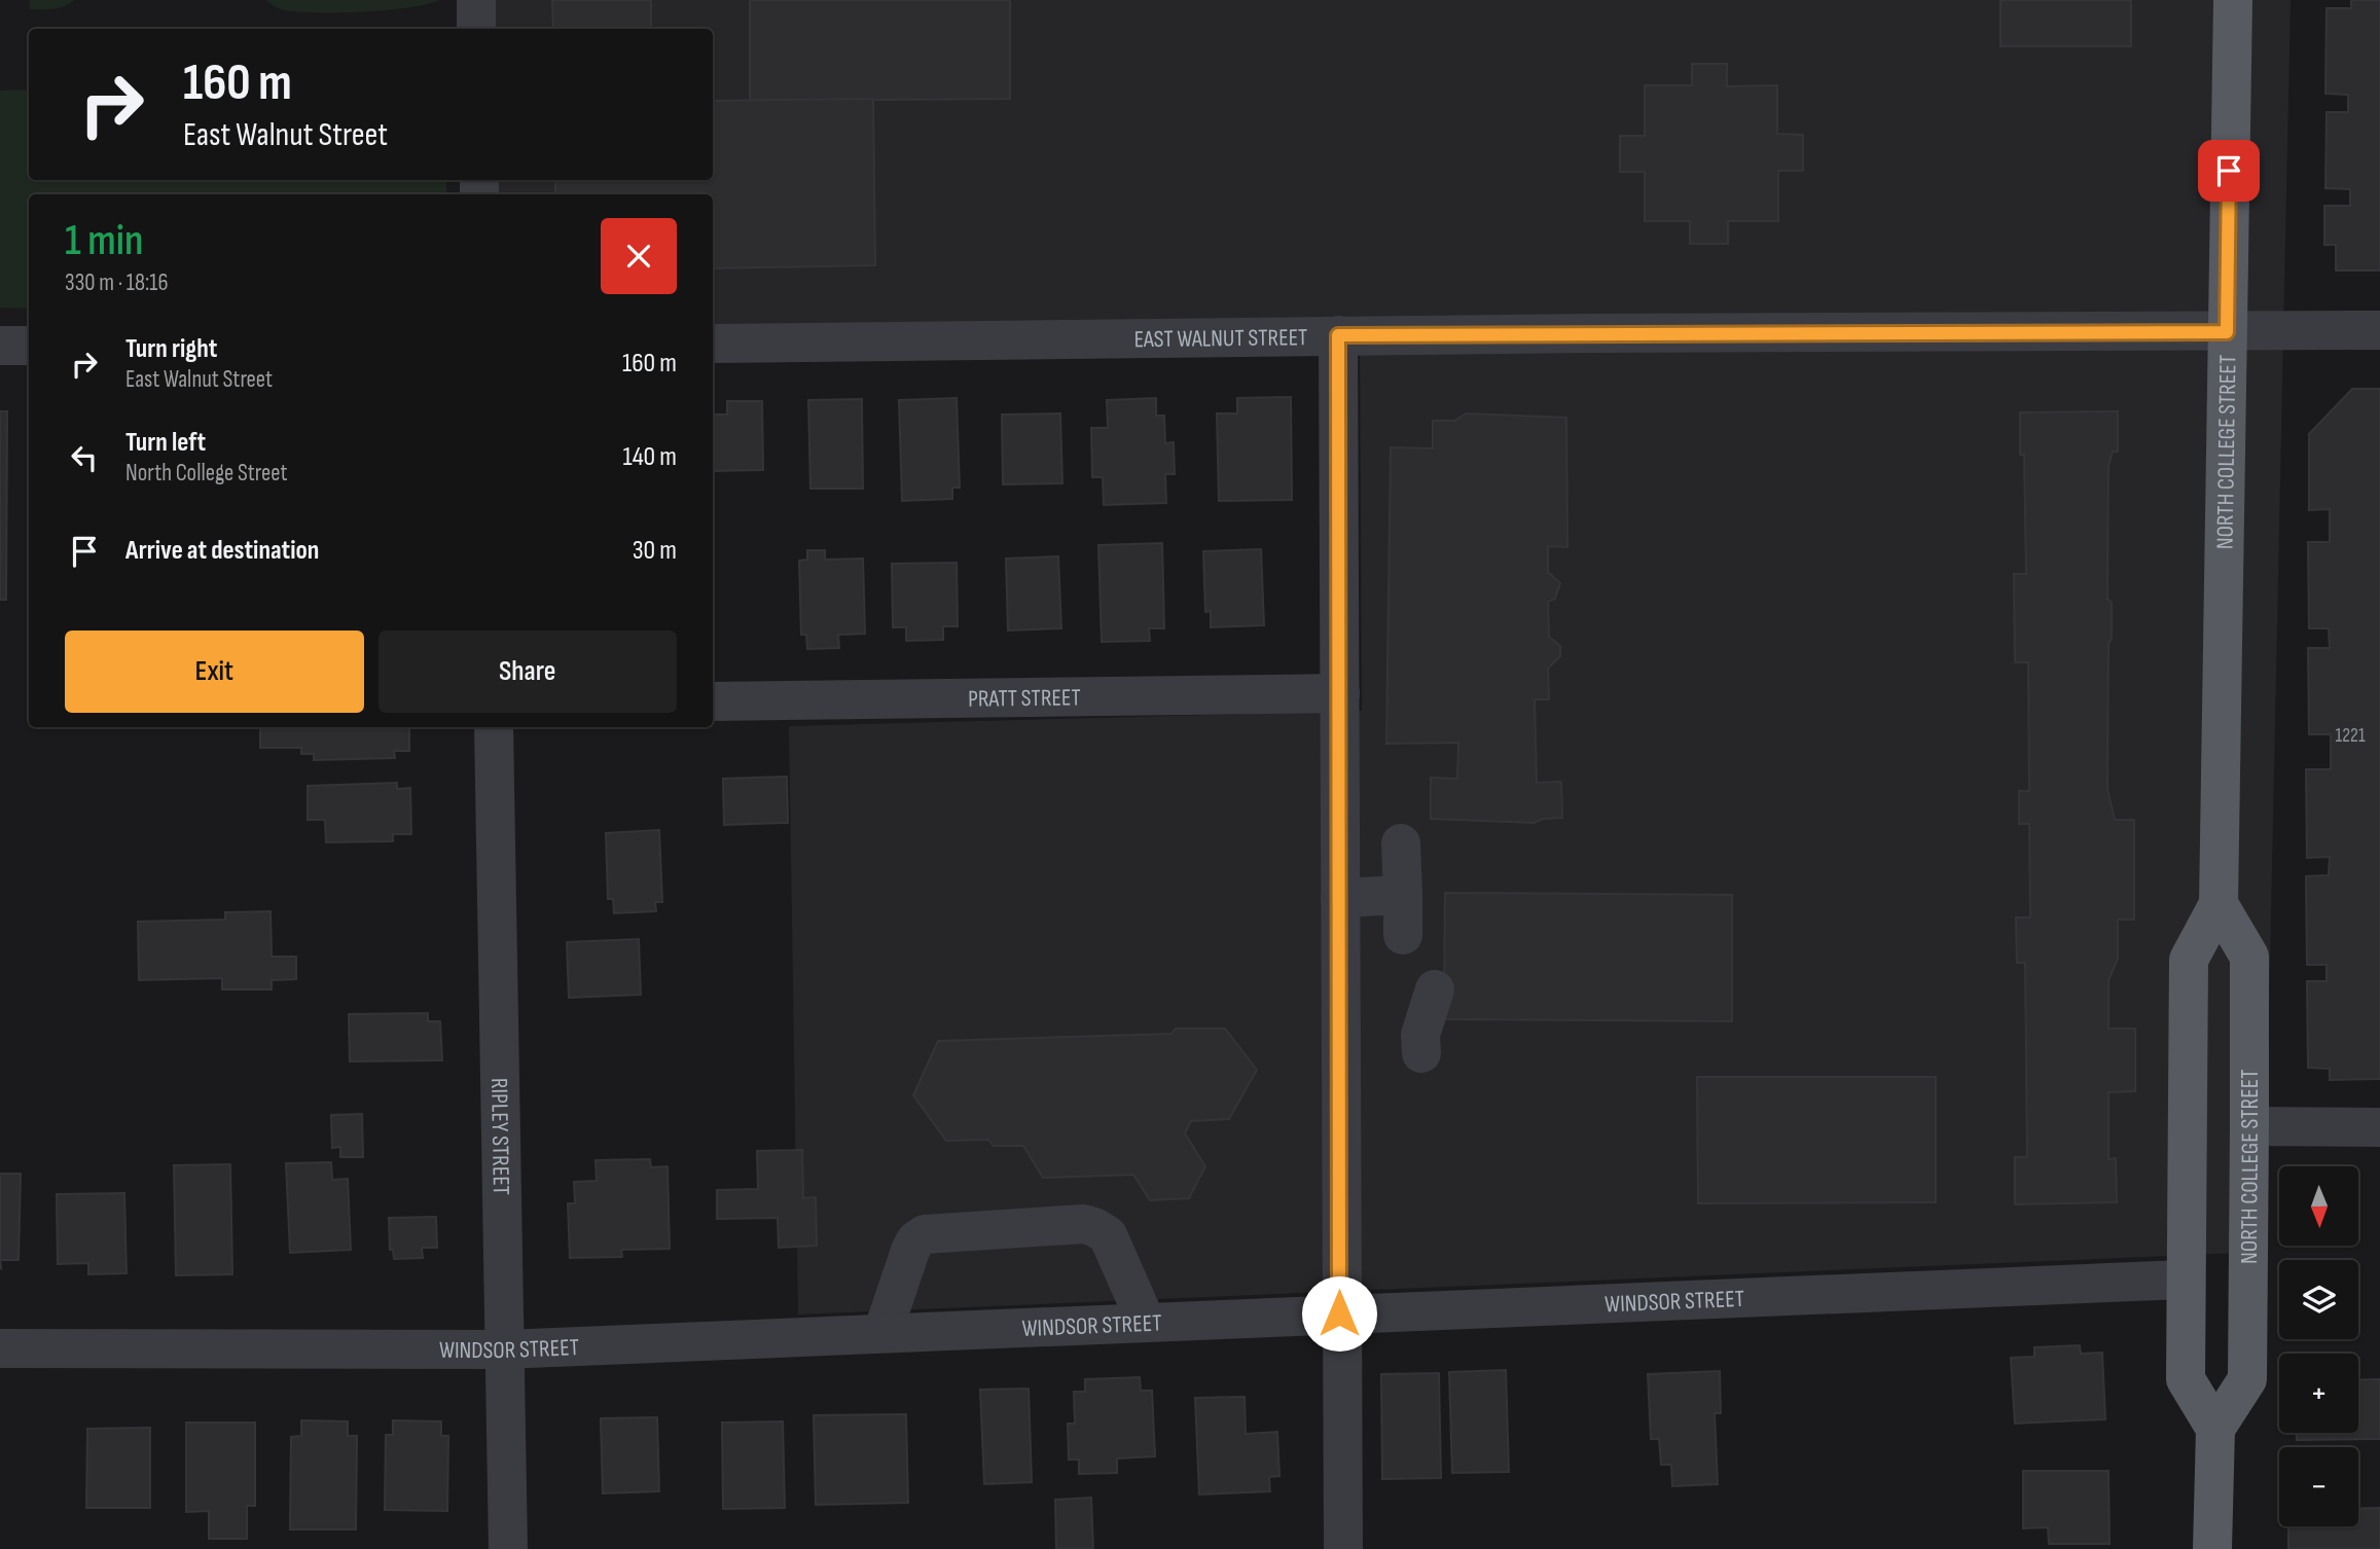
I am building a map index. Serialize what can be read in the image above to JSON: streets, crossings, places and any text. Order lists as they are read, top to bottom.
{
  "streets": {
    "main road": ["NORTH COLLEGE STREET"],
    "street": [
      "EAST WALNUT STREET",
      "PRATT STREET",
      "RIPLEY STREET",
      "WINDSOR STREET"
    ]
  },
  "crossings": [
    ["EAST WALNUT STREET", "NORTH COLLEGE STREET"],
    ["NORTH COLLEGE STREET", "WINDSOR STREET"],
    ["RIPLEY STREET", "WINDSOR STREET"]
  ],
  "house_numbers": ["1221"],
  "north": "bottom",
  "page": {
    "turn": ["160 m", "East Walnut Street"],
    "heading": ["1 min", "330 m · 18:16"],
    "list": [
      {
        "name": "Turn right",
        "note": "East Walnut Street",
        "value": "160 m"
      },
      {
        "name": "Turn left",
        "note": "North College Street",
        "value": "140 m"
      },
      {
        "name": "Arrive at destination",
        "value": "30 m"
      }
    ],
    "buttons": ["Exit", "Share"],
    "map_buttons": ["+", "−"]
  }
}
